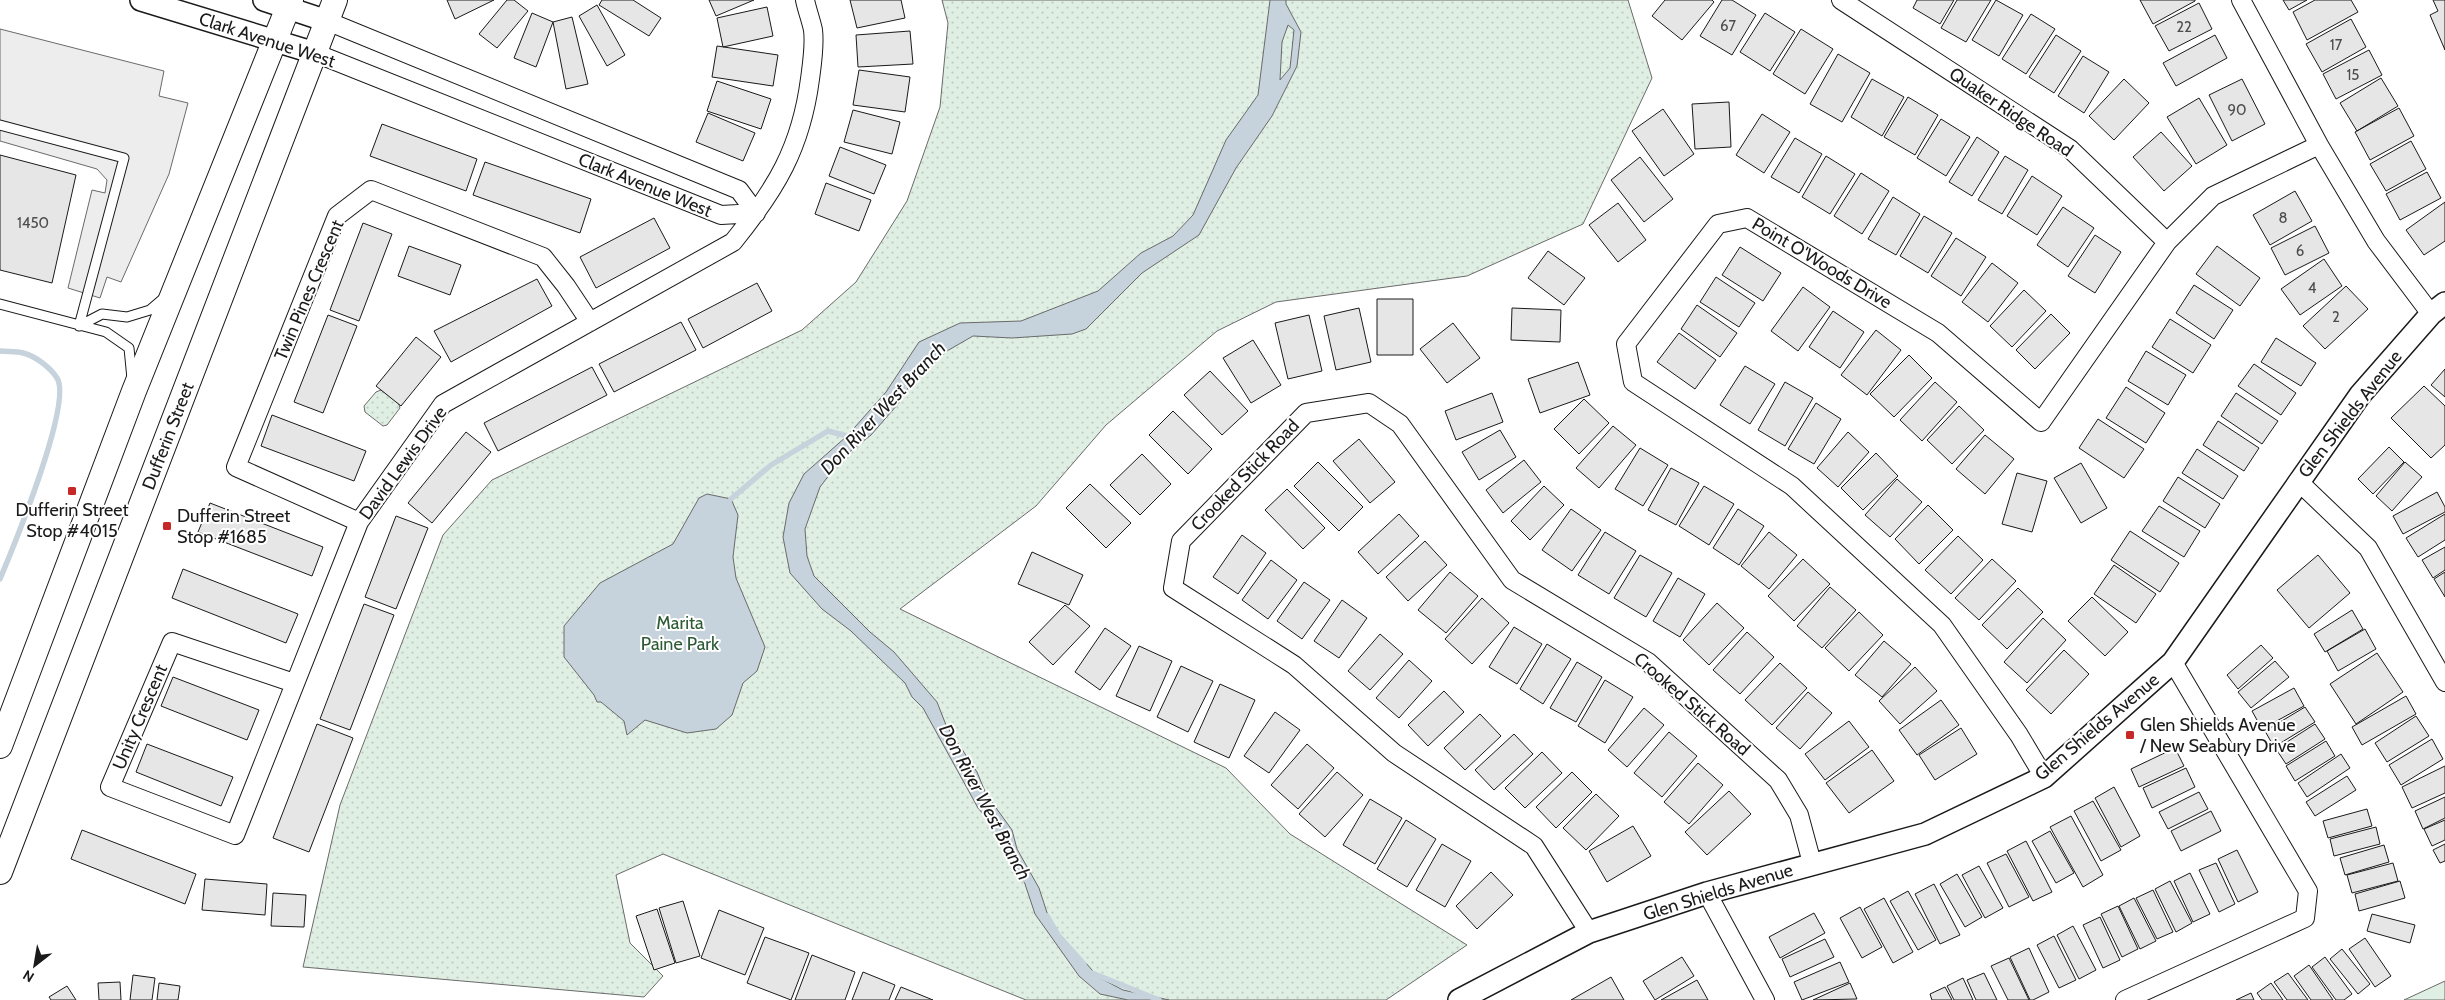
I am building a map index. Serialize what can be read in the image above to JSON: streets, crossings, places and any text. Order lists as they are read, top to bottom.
{
  "streets": {
    "main road": ["Dufferin Street"],
    "street": [
      "Clark Avenue West",
      "Quaker Ridge Road",
      "Point O'Woods Drive",
      "Twin Pines Crescent",
      "Glen Shields Avenue",
      "David Lewis Drive",
      "Crooked Stick Road",
      "Unity Crescent"
    ]
  },
  "crossings": [
    ["Clark Avenue West", "Dufferin Street"],
    ["Clark Avenue West", "David Lewis Drive"],
    ["Quaker Ridge Road", "Point O'Woods Drive"],
    ["Point O'Woods Drive", "Glen Shields Avenue"],
    ["Twin Pines Crescent", "David Lewis Drive"],
    ["Glen Shields Avenue", "Crooked Stick Road"],
    ["David Lewis Drive", "Unity Crescent"]
  ],
  "water": ["Don River West Branch"],
  "parks": ["Marita Paine Park"],
  "places": {
    "transit": ["Dufferin Street Stop #4015", "Dufferin Street Stop #1685", "Glen Shields Avenue / New Seabury Drive"]
  },
  "house_numbers": [
    "67",
    "22",
    "17",
    "15",
    "90",
    "8",
    "1450",
    "6",
    "4",
    "2"
  ],
  "north": "bottom left"
}
